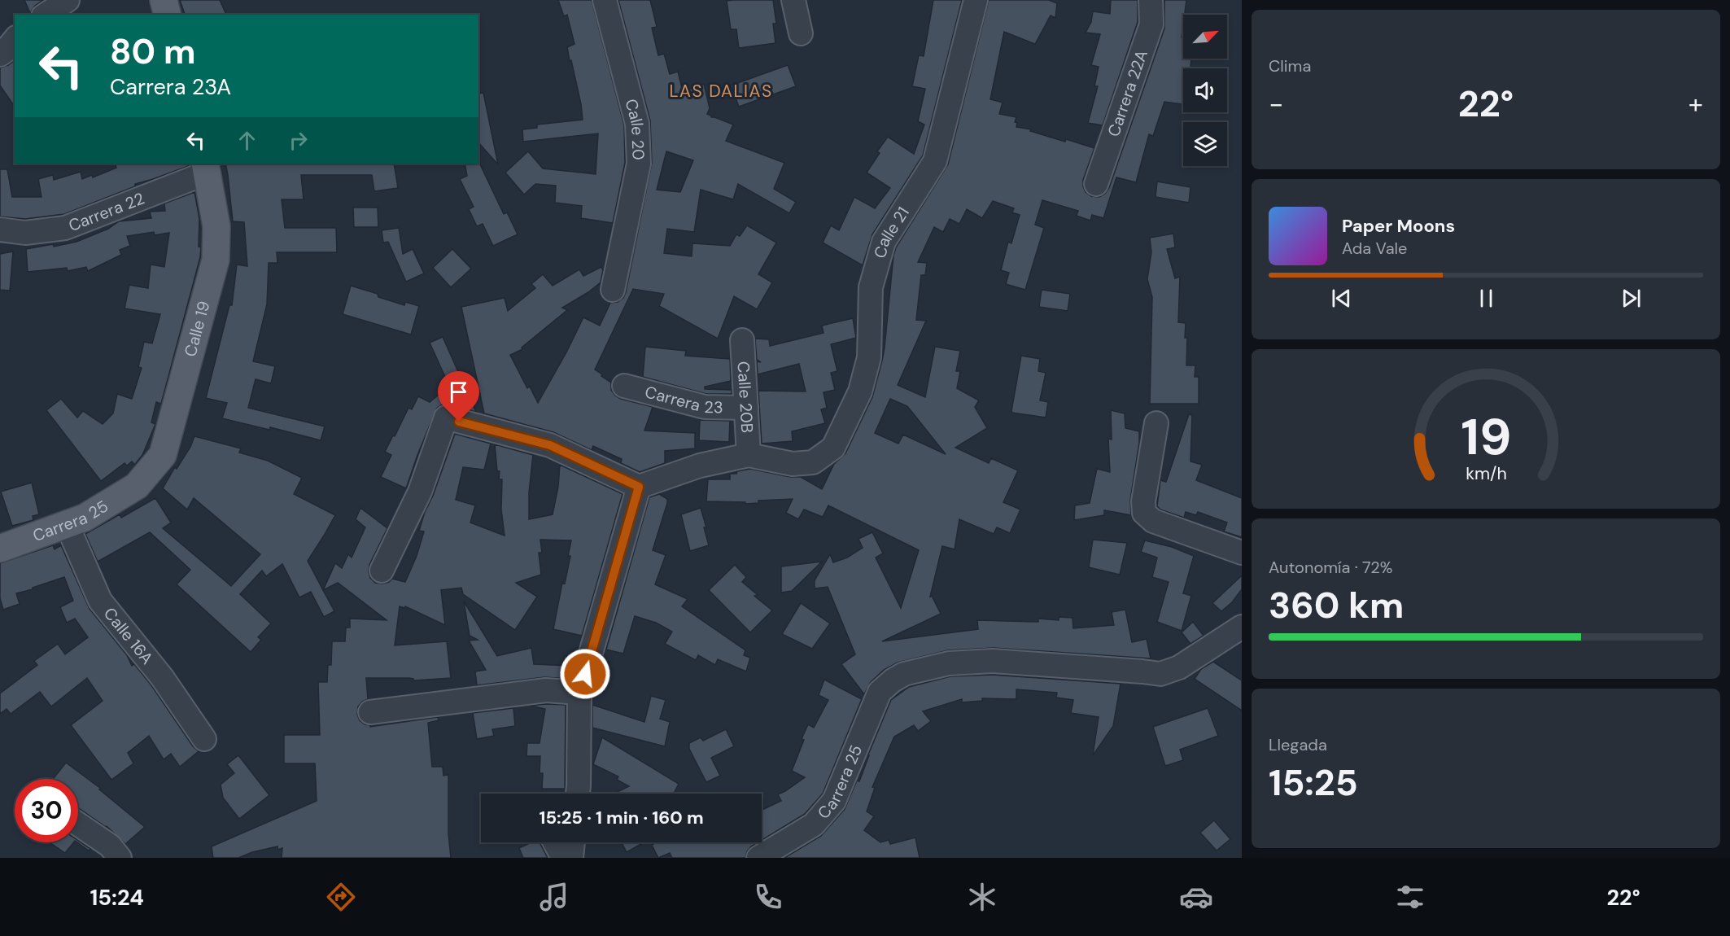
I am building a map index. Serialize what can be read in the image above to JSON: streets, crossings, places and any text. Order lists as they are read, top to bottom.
{
  "streets": {
    "main road": ["Calle 19", "Carrera 25"],
    "street": [
      "Carrera 22A",
      "Calle 20",
      "Carrera 22",
      "Calle 21",
      "Calle 20B",
      "Carrera 23",
      "Calle 16A"
    ]
  },
  "crossings": [
    ["Carrera 22", "Calle 19"],
    ["Calle 21", "Calle 20B"],
    ["Calle 19", "Carrera 25"],
    ["Calle 20B", "Carrera 23"],
    ["Carrera 25", "Calle 16A"]
  ],
  "districts": ["LAS DALIAS"],
  "north": "top right",
  "page": {
    "tile": [
      "Clima",
      ["Autonomía · 72%", "360 km"],
      ["Llegada", "15:25"]
    ],
    "turn": ["80 m", "Carrera 23A"],
    "heat": ["−", "22°", "+"],
    "song": ["Paper Moons", "Ada Vale"],
    "limit": "30",
    "trip": "15:25 · 1 min · 160 m",
    "tabs": ["15:24", "22°"],
    "gauge": ["19", "km/h"]
  }
}
